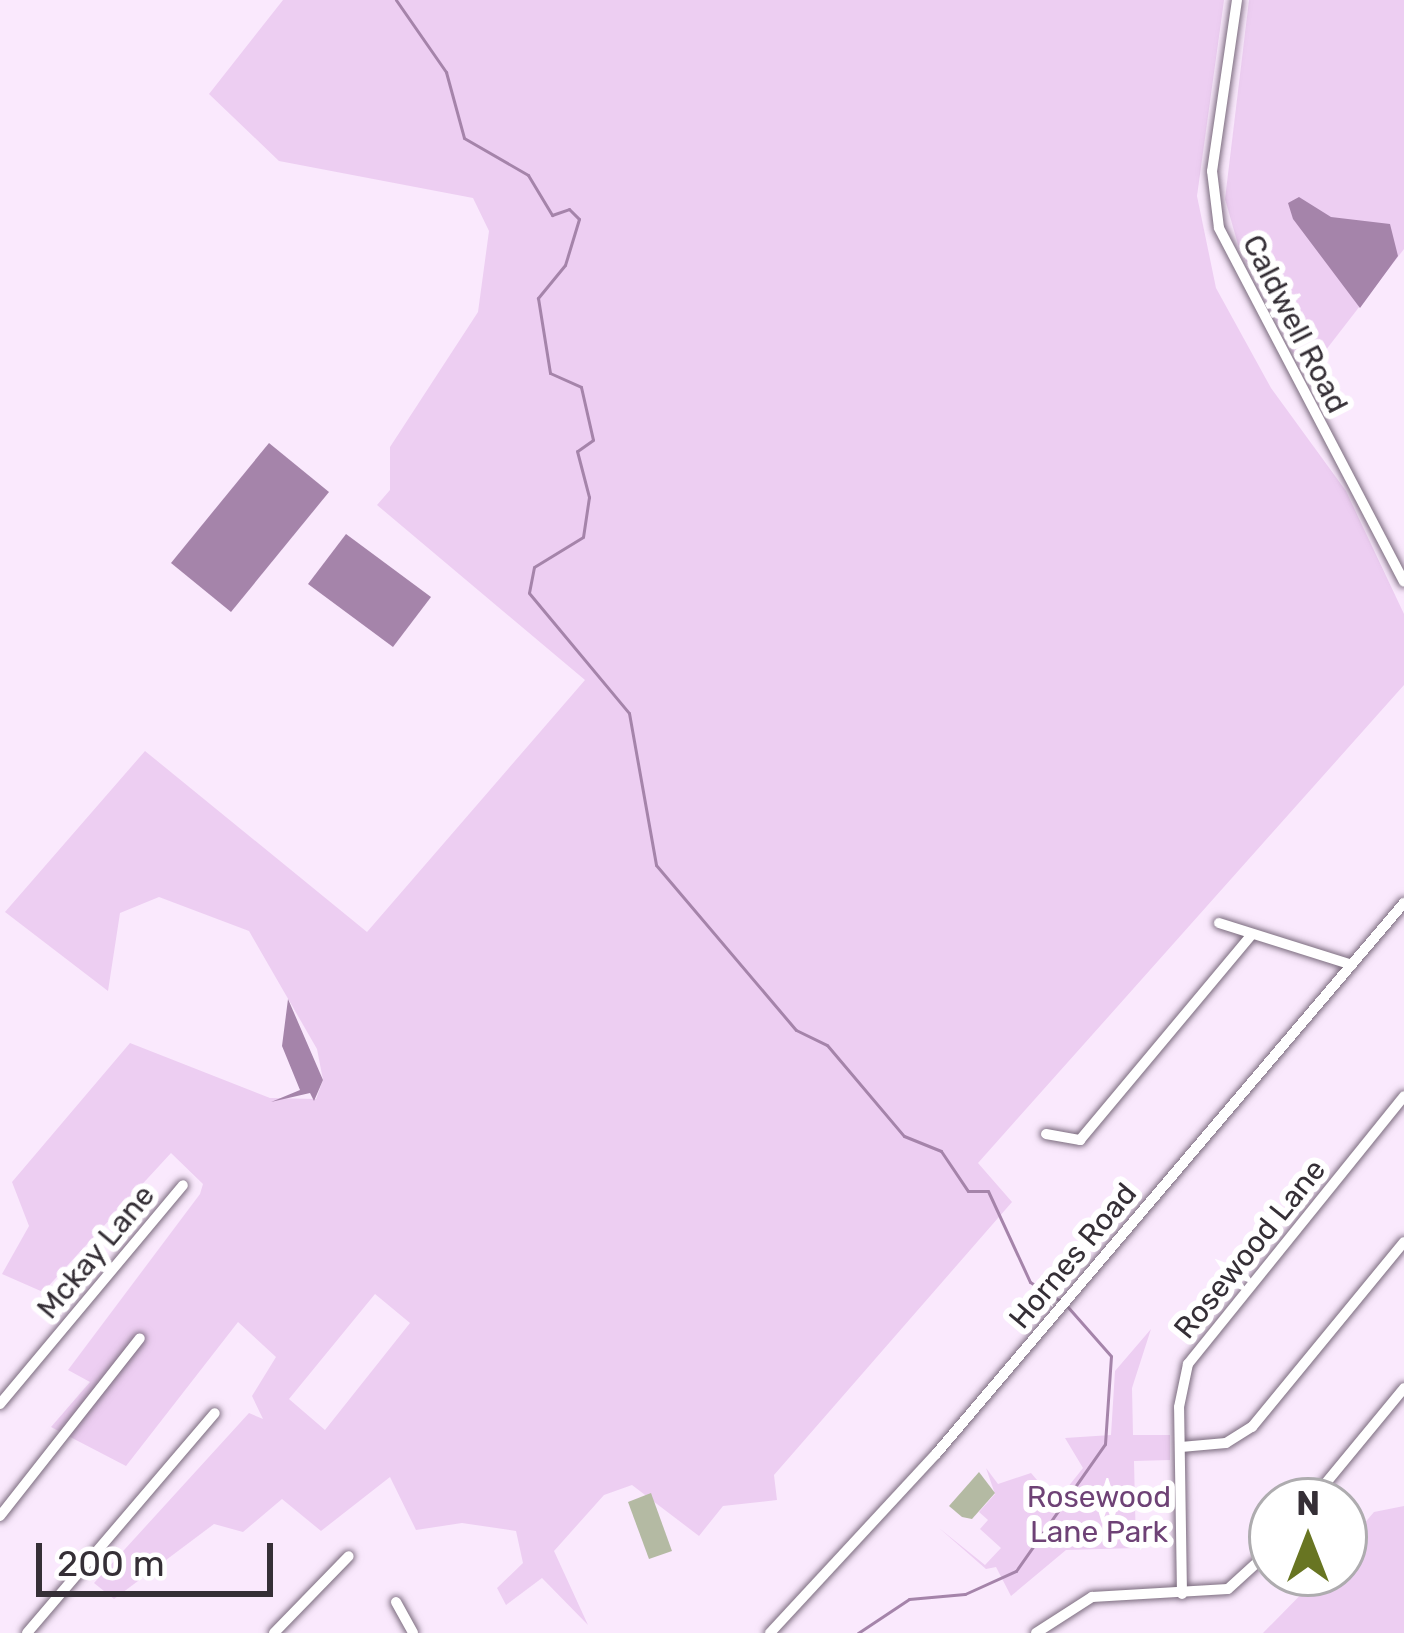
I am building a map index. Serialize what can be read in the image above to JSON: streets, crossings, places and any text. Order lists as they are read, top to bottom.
{
  "streets": {
    "street": [
      "Caldwell Road",
      "Rosewood Lane",
      "Mckay Lane",
      "Hornes Road"
    ]
  },
  "parks": ["Rosewood Lane Park"],
  "scale_bar": "200 m",
  "north": "top"
}
